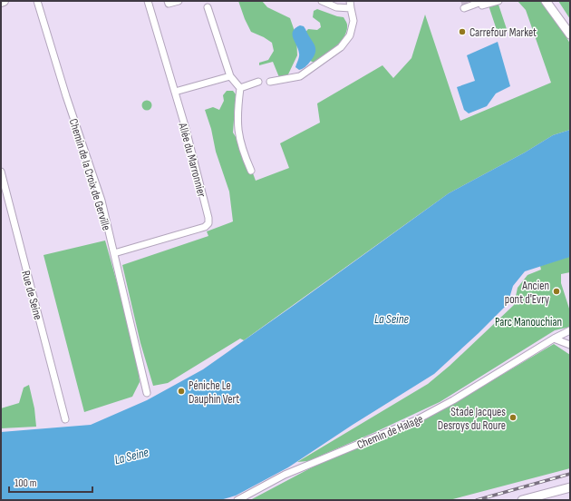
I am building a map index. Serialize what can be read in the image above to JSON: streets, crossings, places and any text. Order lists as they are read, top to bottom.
{
  "streets": {
    "street": [
      "Allée du Marronnier",
      "Chemin de la Croix de Gerville",
      "Rue de Seine",
      "Chemin de Halage"
    ]
  },
  "crossings": [
    ["Allée du Marronnier", "Chemin de la Croix de Gerville"]
  ],
  "water": ["La Seine"],
  "parks": ["Parc Manouchian"],
  "places": [
    "Carrefour Market",
    "Ancien pont d'Evry",
    "Péniche Le Dauphin Vert",
    "Stade Jacques Desroys du Roure"
  ],
  "scale_bar": "100 m"
}
